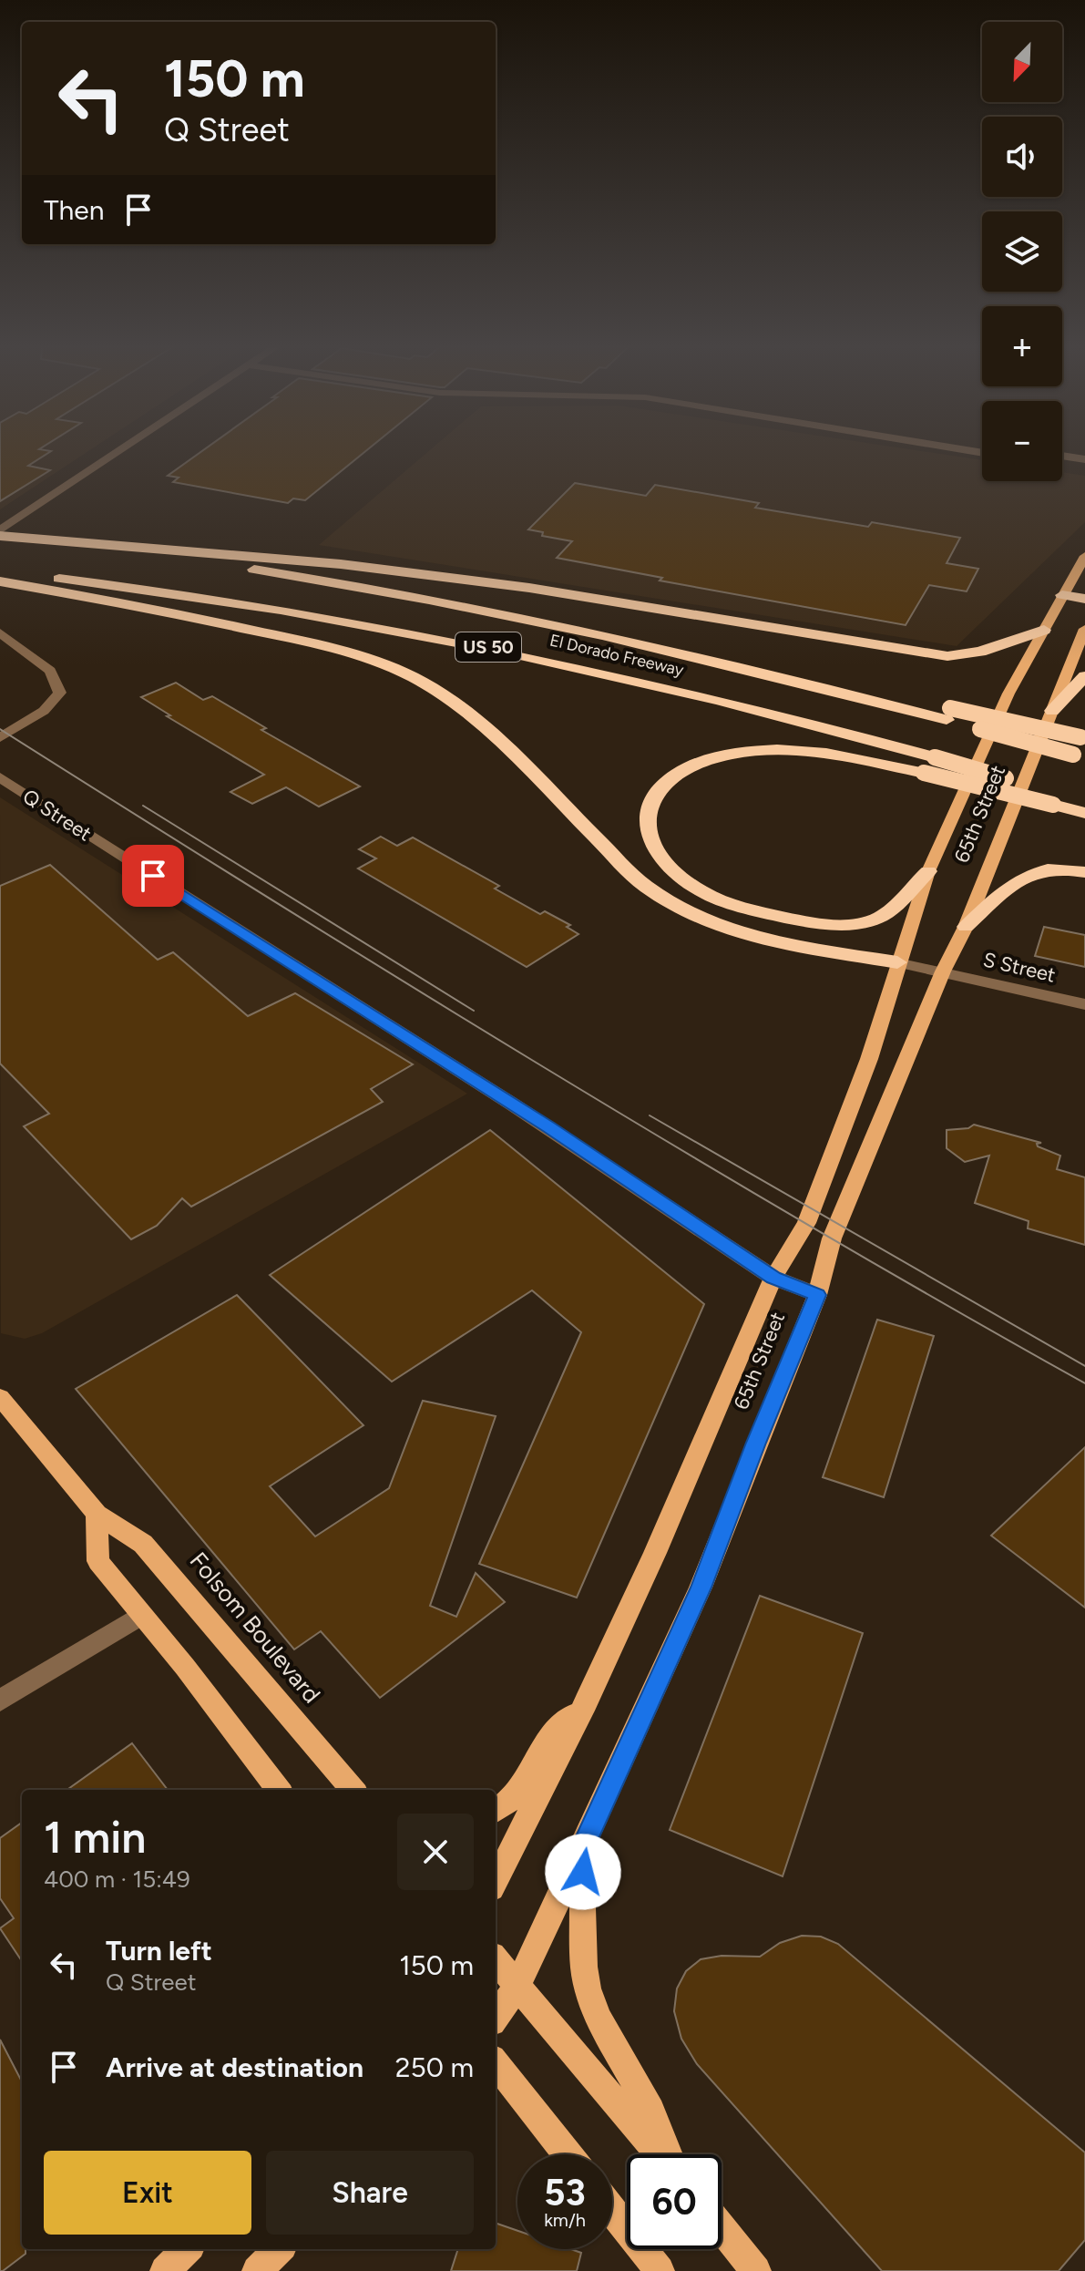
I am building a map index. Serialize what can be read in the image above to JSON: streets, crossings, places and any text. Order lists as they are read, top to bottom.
{
  "streets": {
    "highway": ["US 50", "El Dorado Freeway"],
    "main road": ["65th Street", "Folsom Boulevard"],
    "street": ["Q Street", "S Street"]
  },
  "crossings": [
    ["65th Street", "Q Street"],
    ["65th Street", "S Street"]
  ],
  "north": "bottom left",
  "page": {
    "map_buttons": ["+", "−"],
    "turn": ["150 m", "Q Street"],
    "then": "Then",
    "heading": ["1 min", "400 m · 15:49"],
    "list": [
      {
        "name": "Turn left",
        "note": "Q Street",
        "value": "150 m"
      },
      {
        "name": "Arrive at destination",
        "value": "250 m"
      }
    ],
    "buttons": ["Exit", "Share"],
    "speed": "53 km/h",
    "limit": "60"
  }
}
